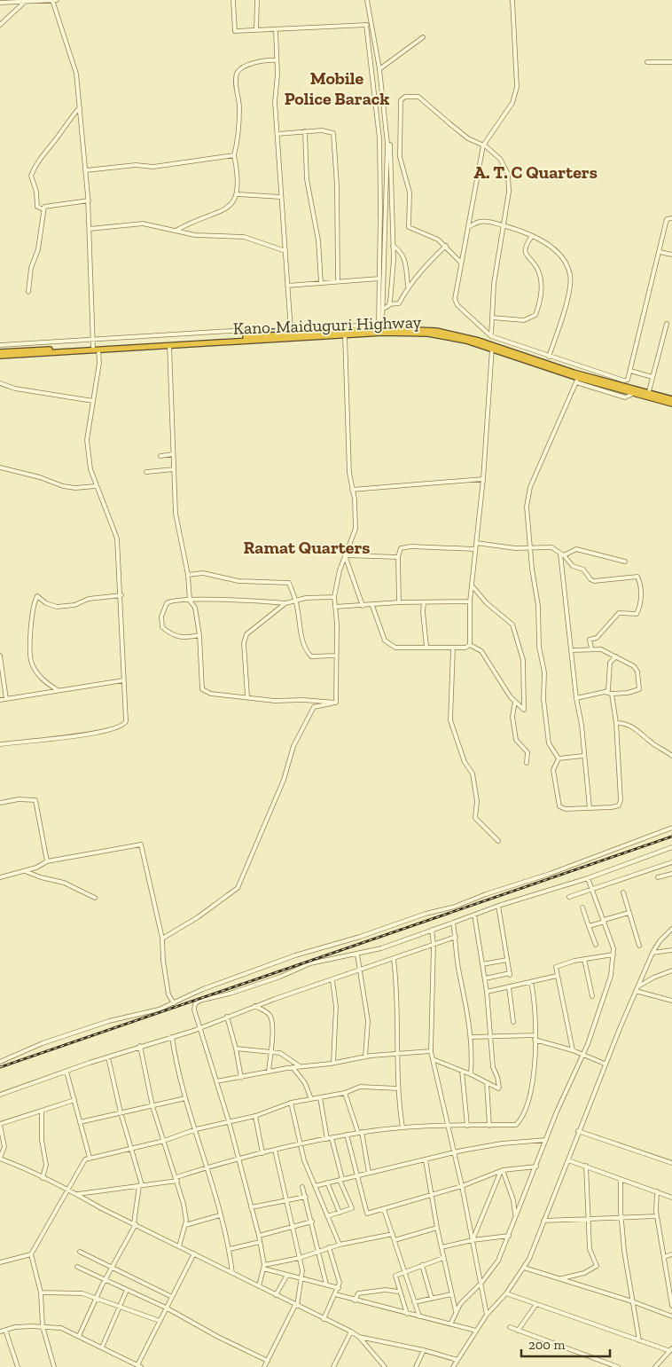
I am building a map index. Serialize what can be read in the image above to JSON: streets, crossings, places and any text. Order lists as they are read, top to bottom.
{
  "streets": {
    "highway": ["Kano-Maiduguri Highway"]
  },
  "districts": ["Mobile Police Barack", "A. T. C Quarters", "Ramat Quarters"],
  "scale_bar": "200 m"
}
